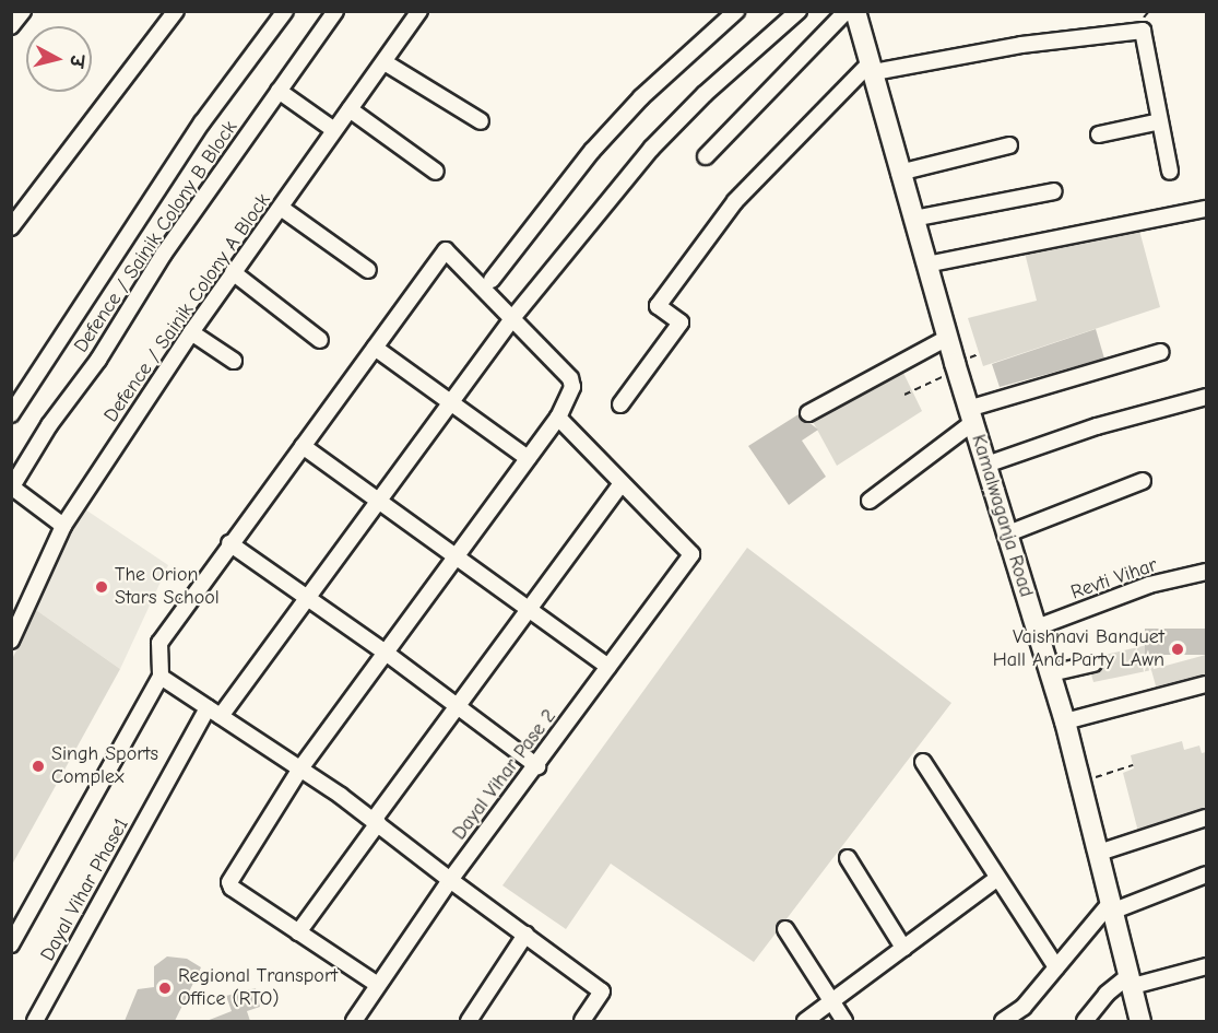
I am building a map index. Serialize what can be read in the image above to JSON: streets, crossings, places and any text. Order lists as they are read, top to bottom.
{
  "streets": {
    "main road": ["Kamalwaganja Road"],
    "street": [
      "Defence / Sainik Colony B Block",
      "Defence / Sainik Colony A Block",
      "Revti Vihar",
      "Dayal Vihar Pase 2",
      "Dayal Vihar Phase1"
    ]
  },
  "crossings": [
    ["Kamalwaganja Road", "Revti Vihar"]
  ],
  "places": [
    "The Orion Stars School",
    "Vaishnavi Banquet Hall And Party LAwn",
    "Singh Sports Complex",
    "Regional Transport Office (RTO)"
  ],
  "north": "right"
}
